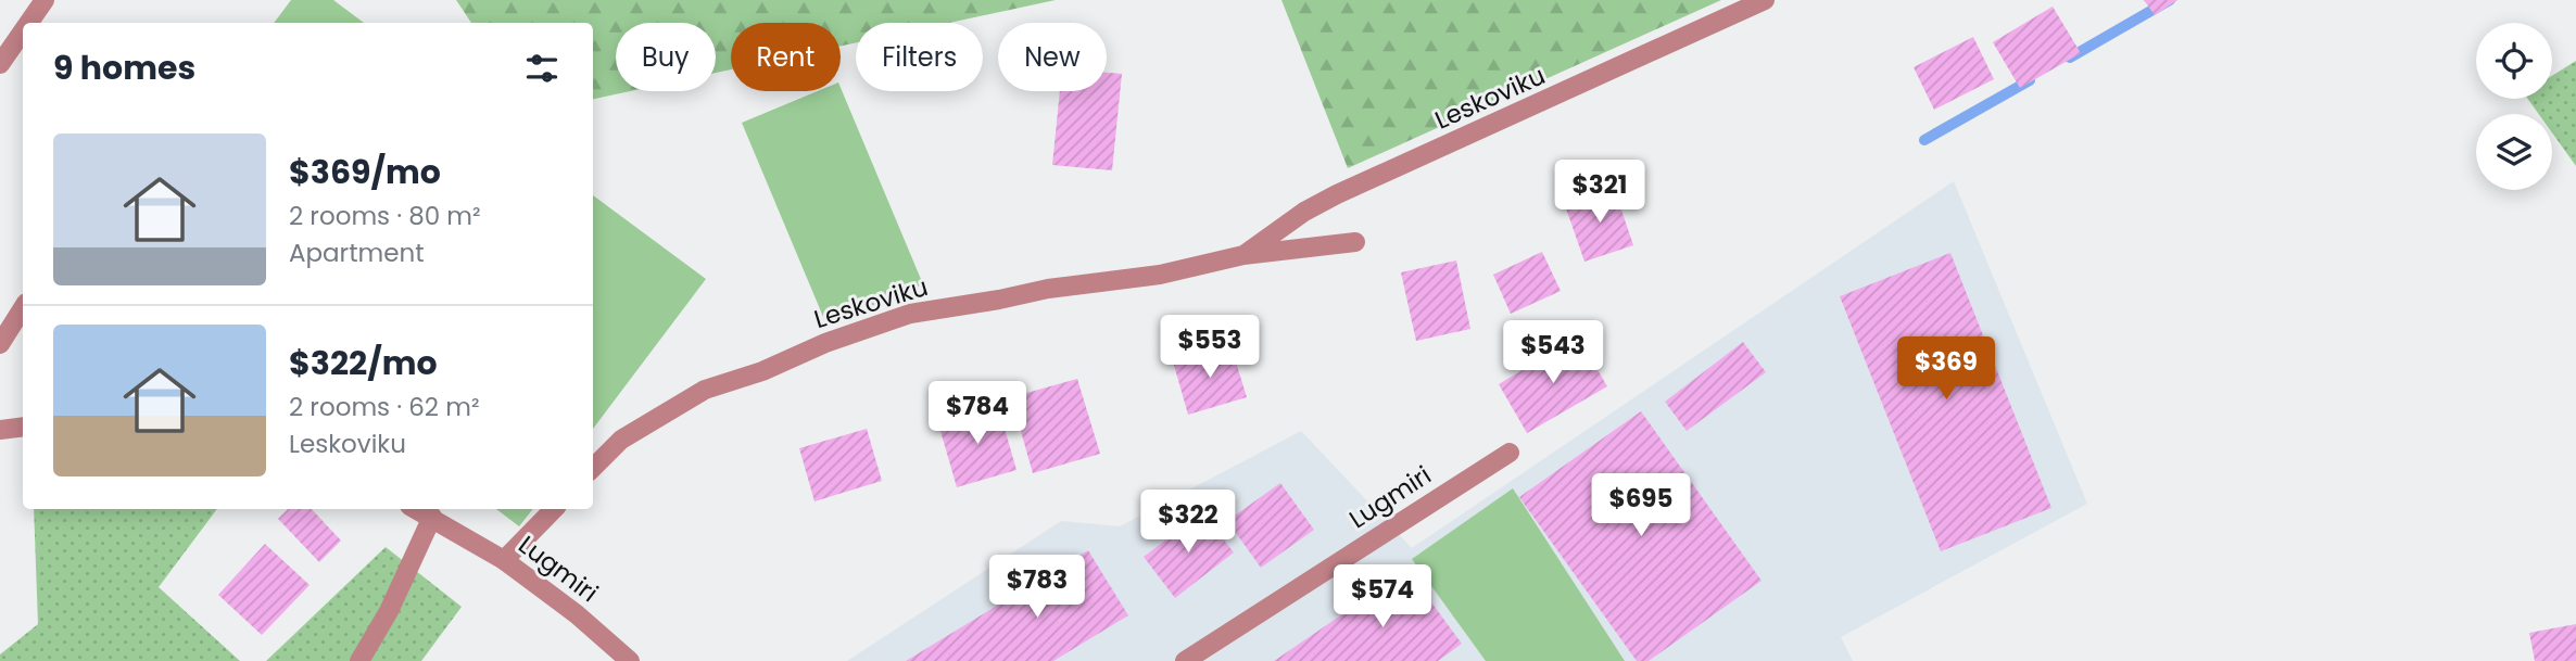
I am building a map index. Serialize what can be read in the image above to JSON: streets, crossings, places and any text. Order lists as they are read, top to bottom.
{
  "streets": {
    "street": ["Leskoviku", "Lugmiri"]
  },
  "page": {
    "chip": [
      "Buy",
      "Rent",
      "Filters",
      "New"
    ],
    "heading": "9 homes",
    "list": [
      {
        "name": "$369/mo",
        "note": "2 rooms · 80 m² · Apartment"
      },
      {
        "name": "$322/mo",
        "note": "2 rooms · 62 m² · Leskoviku"
      }
    ],
    "price": [
      "$321",
      "$553",
      "$543",
      "$369",
      "$784",
      "$695",
      "$322",
      "$783",
      "$574"
    ]
  }
}
